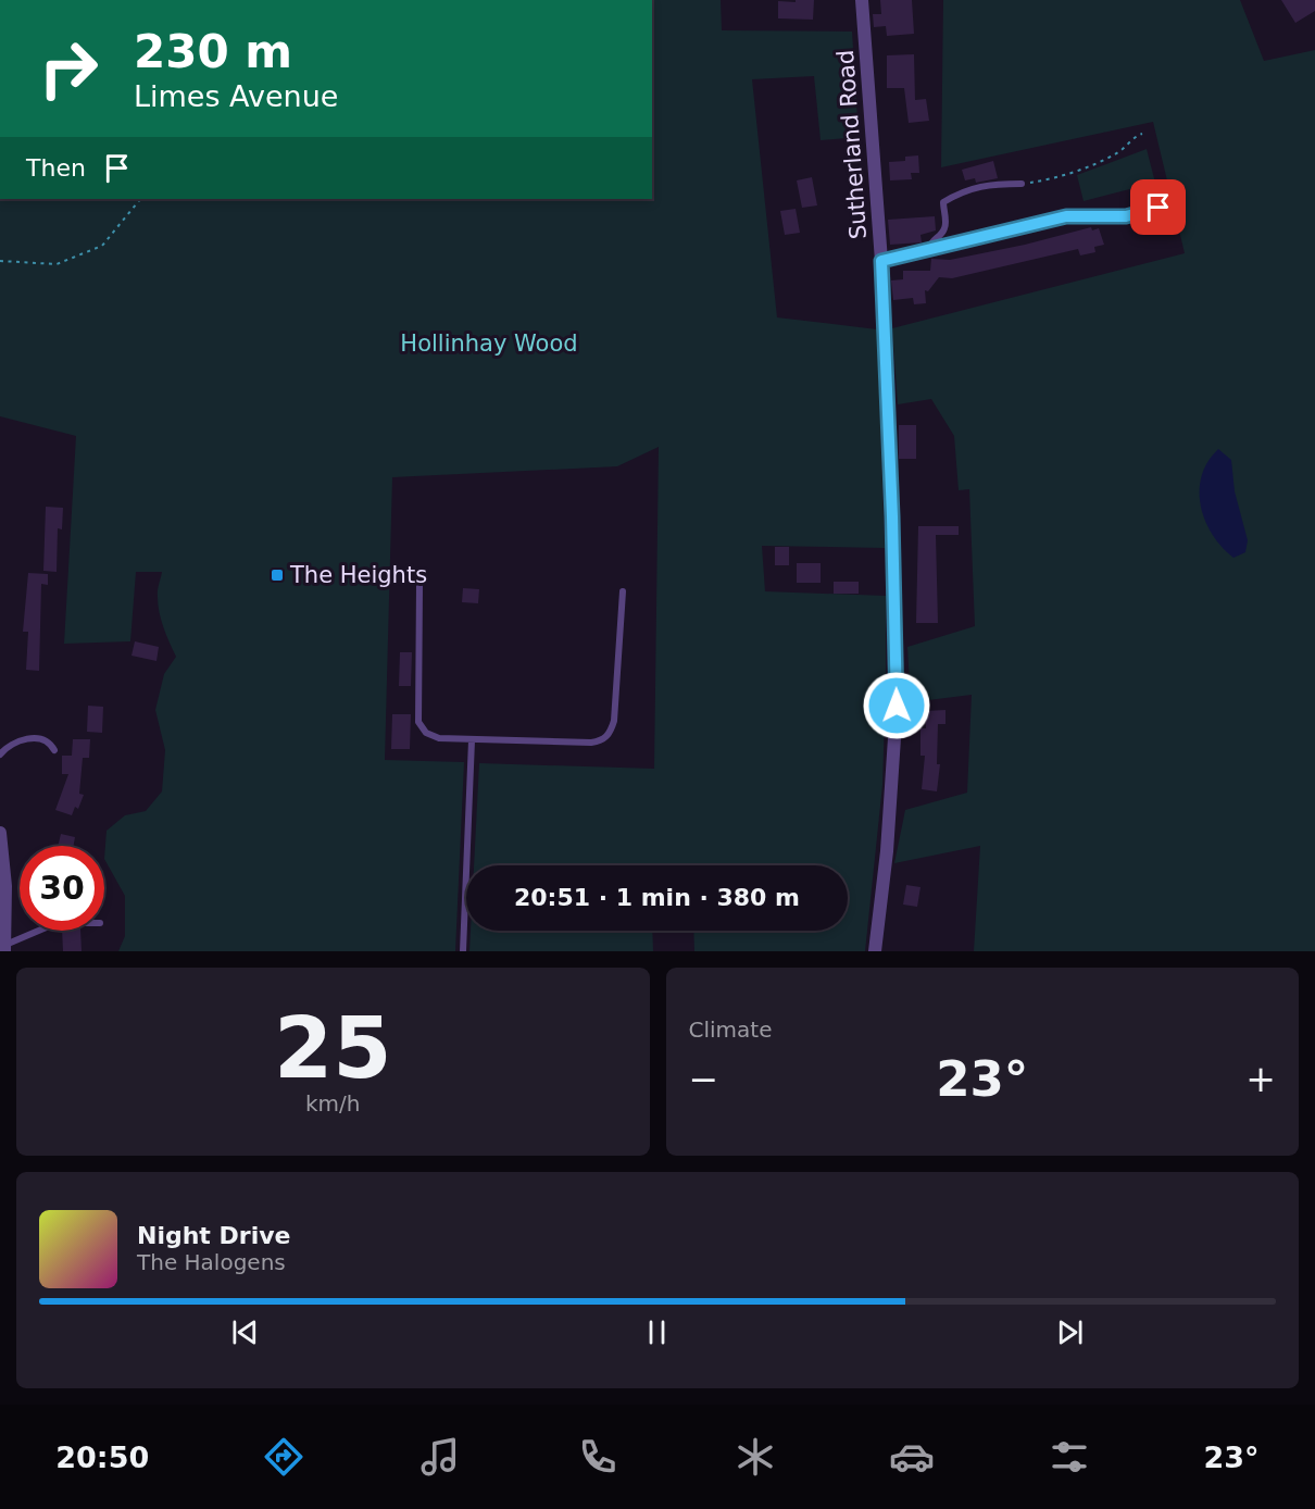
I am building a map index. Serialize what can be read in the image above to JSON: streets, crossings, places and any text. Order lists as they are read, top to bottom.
{
  "streets": {
    "street": ["Sutherland Road"]
  },
  "parks": ["Hollinhay Wood"],
  "places": {
    "transit": ["The Heights"]
  },
  "page": {
    "turn": ["230 m", "Limes Avenue"],
    "then": "Then",
    "limit": "30",
    "trip": "20:51 · 1 min · 380 m",
    "tile": [
      ["25", "km/h"],
      "Climate"
    ],
    "heat": ["−", "23°", "+"],
    "song": ["Night Drive", "The Halogens"],
    "tabs": ["20:50", "23°"]
  }
}
